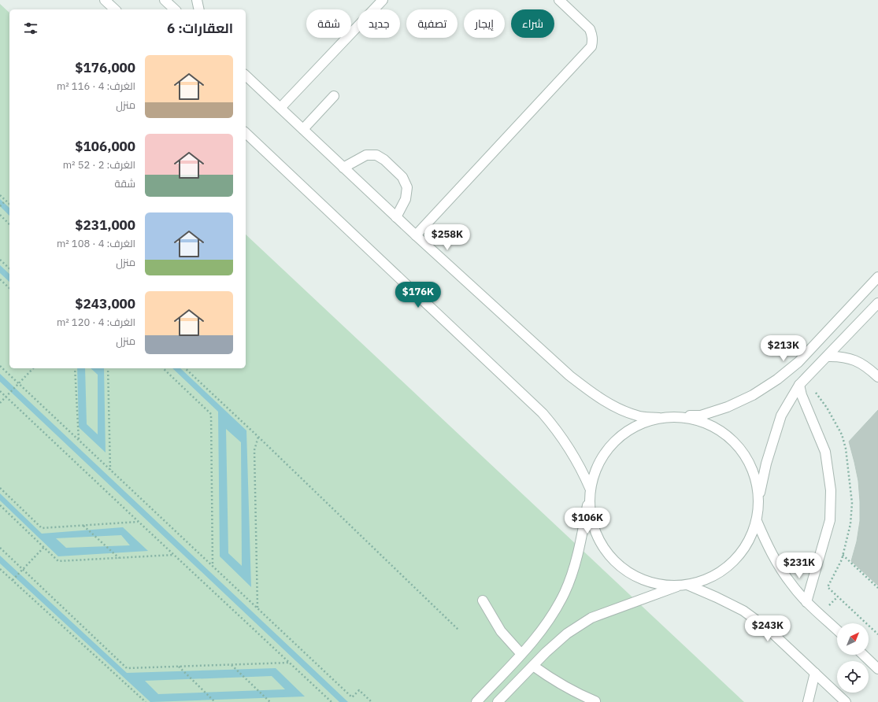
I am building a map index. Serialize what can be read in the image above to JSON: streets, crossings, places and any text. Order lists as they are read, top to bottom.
{
  "north": "top right",
  "page": {
    "chip": [
      "شراء",
      "إيجار",
      "تصفية",
      "جديد",
      "شقة"
    ],
    "heading": "العقارات: 6",
    "list": [
      {
        "name": "$176,000",
        "note": "الغرف: 4 · 116 m² · منزل"
      },
      {
        "name": "$106,000",
        "note": "الغرف: 2 · 52 m² · شقة"
      },
      {
        "name": "$231,000",
        "note": "الغرف: 4 · 108 m² · منزل"
      },
      {
        "name": "$243,000",
        "note": "الغرف: 4 · 120 m² · منزل"
      }
    ],
    "price": [
      "$258K",
      "$176K",
      "$213K",
      "$106K",
      "$231K",
      "$243K"
    ]
  }
}
